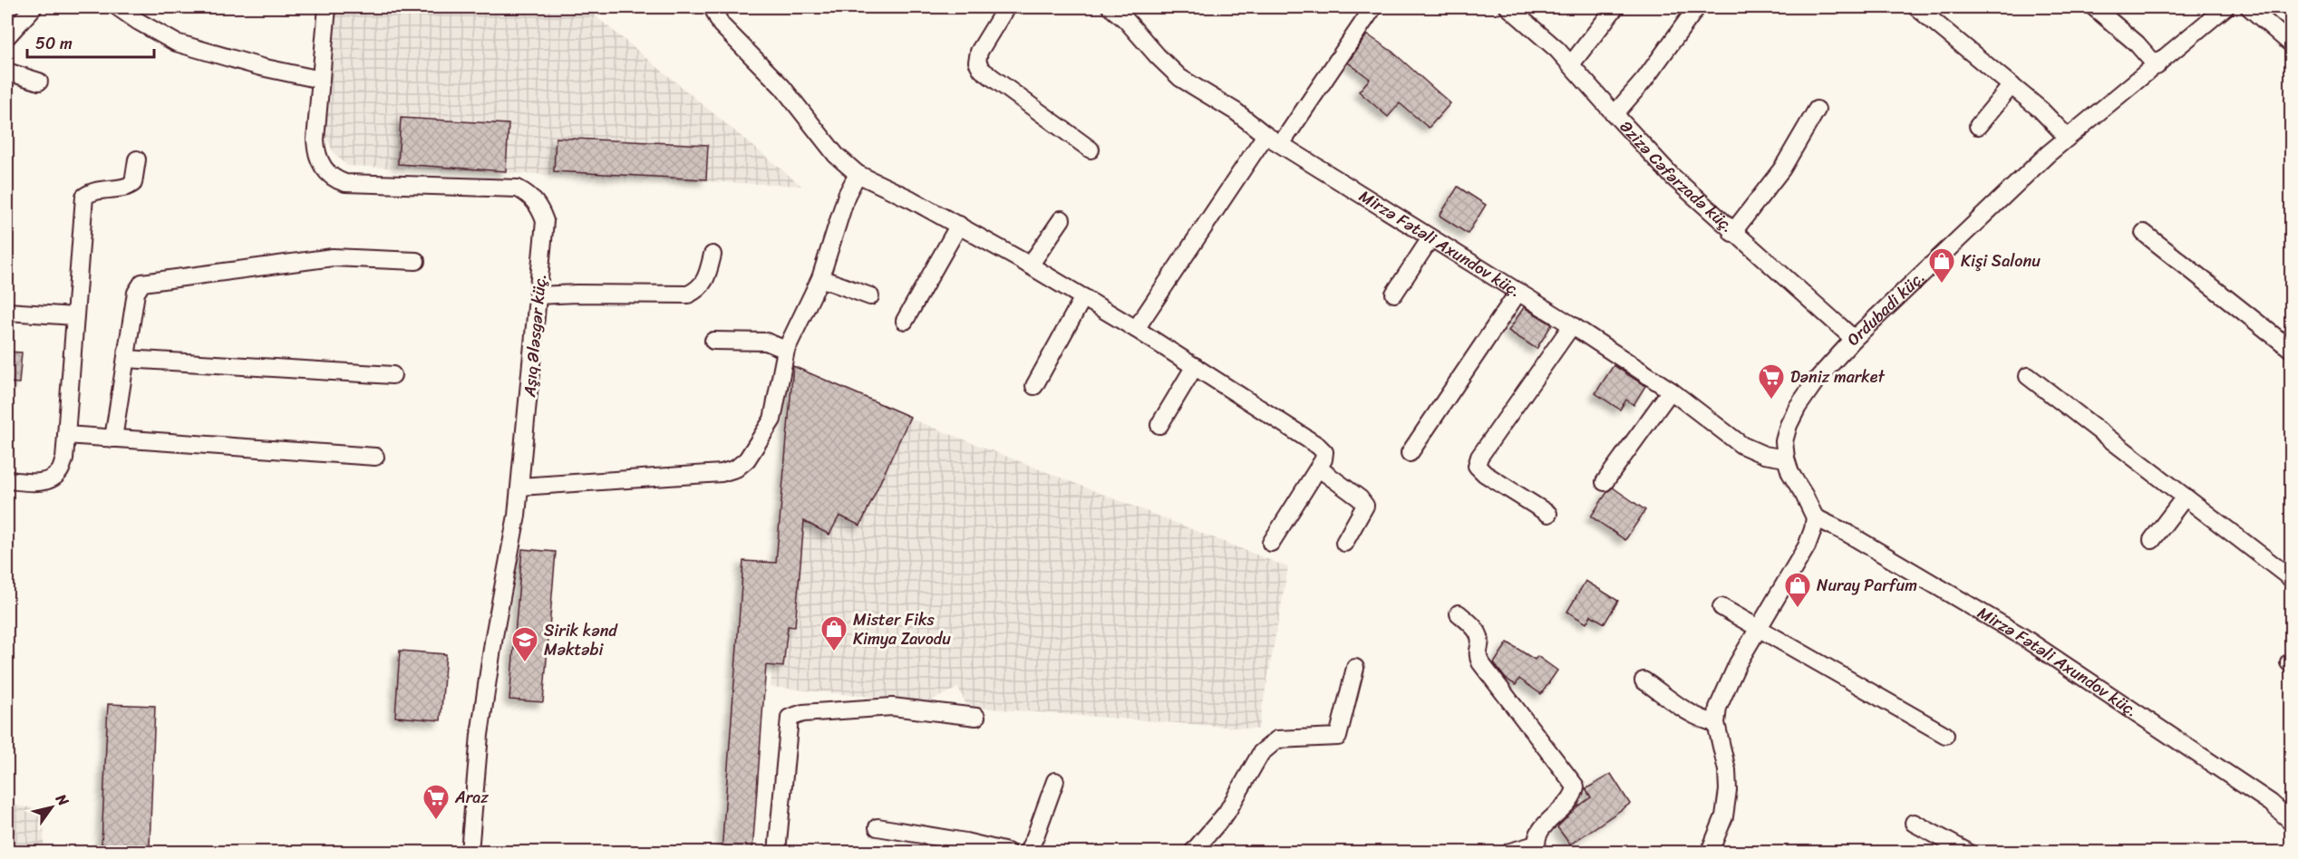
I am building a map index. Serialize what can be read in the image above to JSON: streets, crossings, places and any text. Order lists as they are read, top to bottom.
{
  "streets": {
    "street": [
      "Əzizə Cəfərzadə küç.",
      "Mirzə Fətəli Axundov küç.",
      "Ordubadi küç.",
      "Aşıq Ələsgər küç."
    ]
  },
  "crossings": [
    ["Əzizə Cəfərzadə küç.", "Ordubadi küç."],
    ["Mirzə Fətəli Axundov küç.", "Ordubadi küç."]
  ],
  "places": {
    "shop": ["Kişi Salonu", "Nuray Parfum", "Mister Fiks Kimya Zavodu"],
    "supermarket": ["Dəniz market", "Araz"],
    "school or university": ["Sirik kənd Məktəbi"]
  },
  "scale_bar": "50 m",
  "north": "top right"
}
